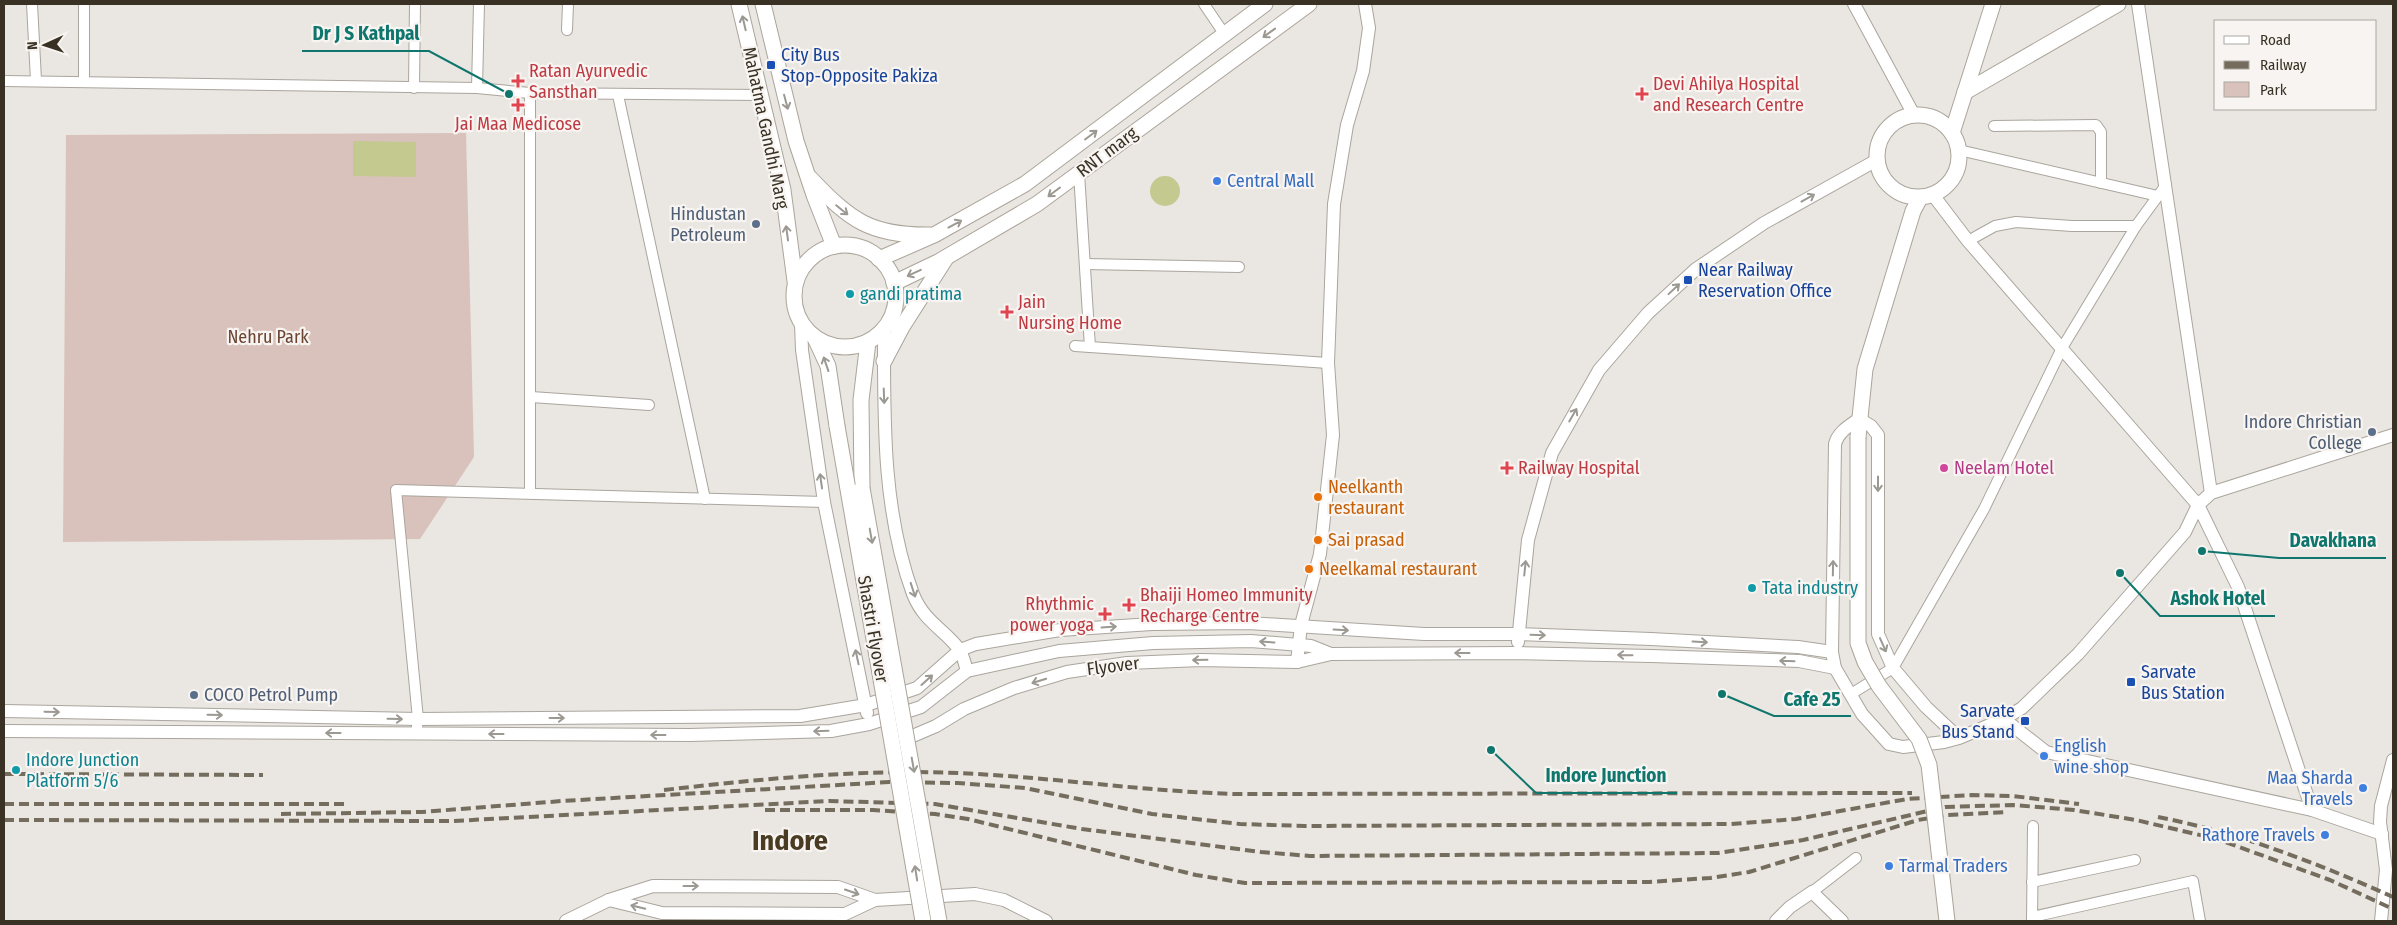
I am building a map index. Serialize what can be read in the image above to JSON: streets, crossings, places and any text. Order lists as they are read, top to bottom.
{
  "streets": {
    "main road": ["Mahatma Gandhi Marg", "RNT marg", "Shastri Flyover"],
    "street": ["Flyover"]
  },
  "crossings": [
    ["Mahatma Gandhi Marg", "RNT marg"],
    ["Mahatma Gandhi Marg", "Shastri Flyover"],
    ["RNT marg", "Shastri Flyover"],
    ["Shastri Flyover", "Flyover"]
  ],
  "districts": ["Indore"],
  "parks": ["Nehru Park"],
  "places": {
    "transit": [
      "City Bus Stop-Opposite Pakiza",
      "Near Railway Reservation Office",
      "Sarvate Bus Station",
      "Sarvate Bus Stand"
    ],
    "health": [
      "Ratan Ayurvedic Sansthan",
      "Devi Ahilya Hospital and Research Centre",
      "Jai Maa Medicose",
      "Jain Nursing Home",
      "Railway Hospital",
      "Bhaiji Homeo Immunity Recharge Centre",
      "Rhythmic power yoga"
    ],
    "other": [
      "Dr J S Kathpal",
      "Central Mall",
      "Hindustan Petroleum",
      "gandi pratima",
      "Indore Christian College",
      "Neelam Hotel",
      "Neelkanth restaurant",
      "Sai prasad",
      "Davakhana",
      "Neelkamal restaurant",
      "Ashok Hotel",
      "Tata industry",
      "Cafe 25",
      "COCO Petrol Pump",
      "Indore Junction",
      "English wine shop",
      "Indore Junction Platform 5/6",
      "Maa Sharda Travels",
      "Rathore Travels",
      "Tarmal Traders"
    ]
  },
  "legend": ["Road", "Railway", "Park"],
  "north": "left"
}
